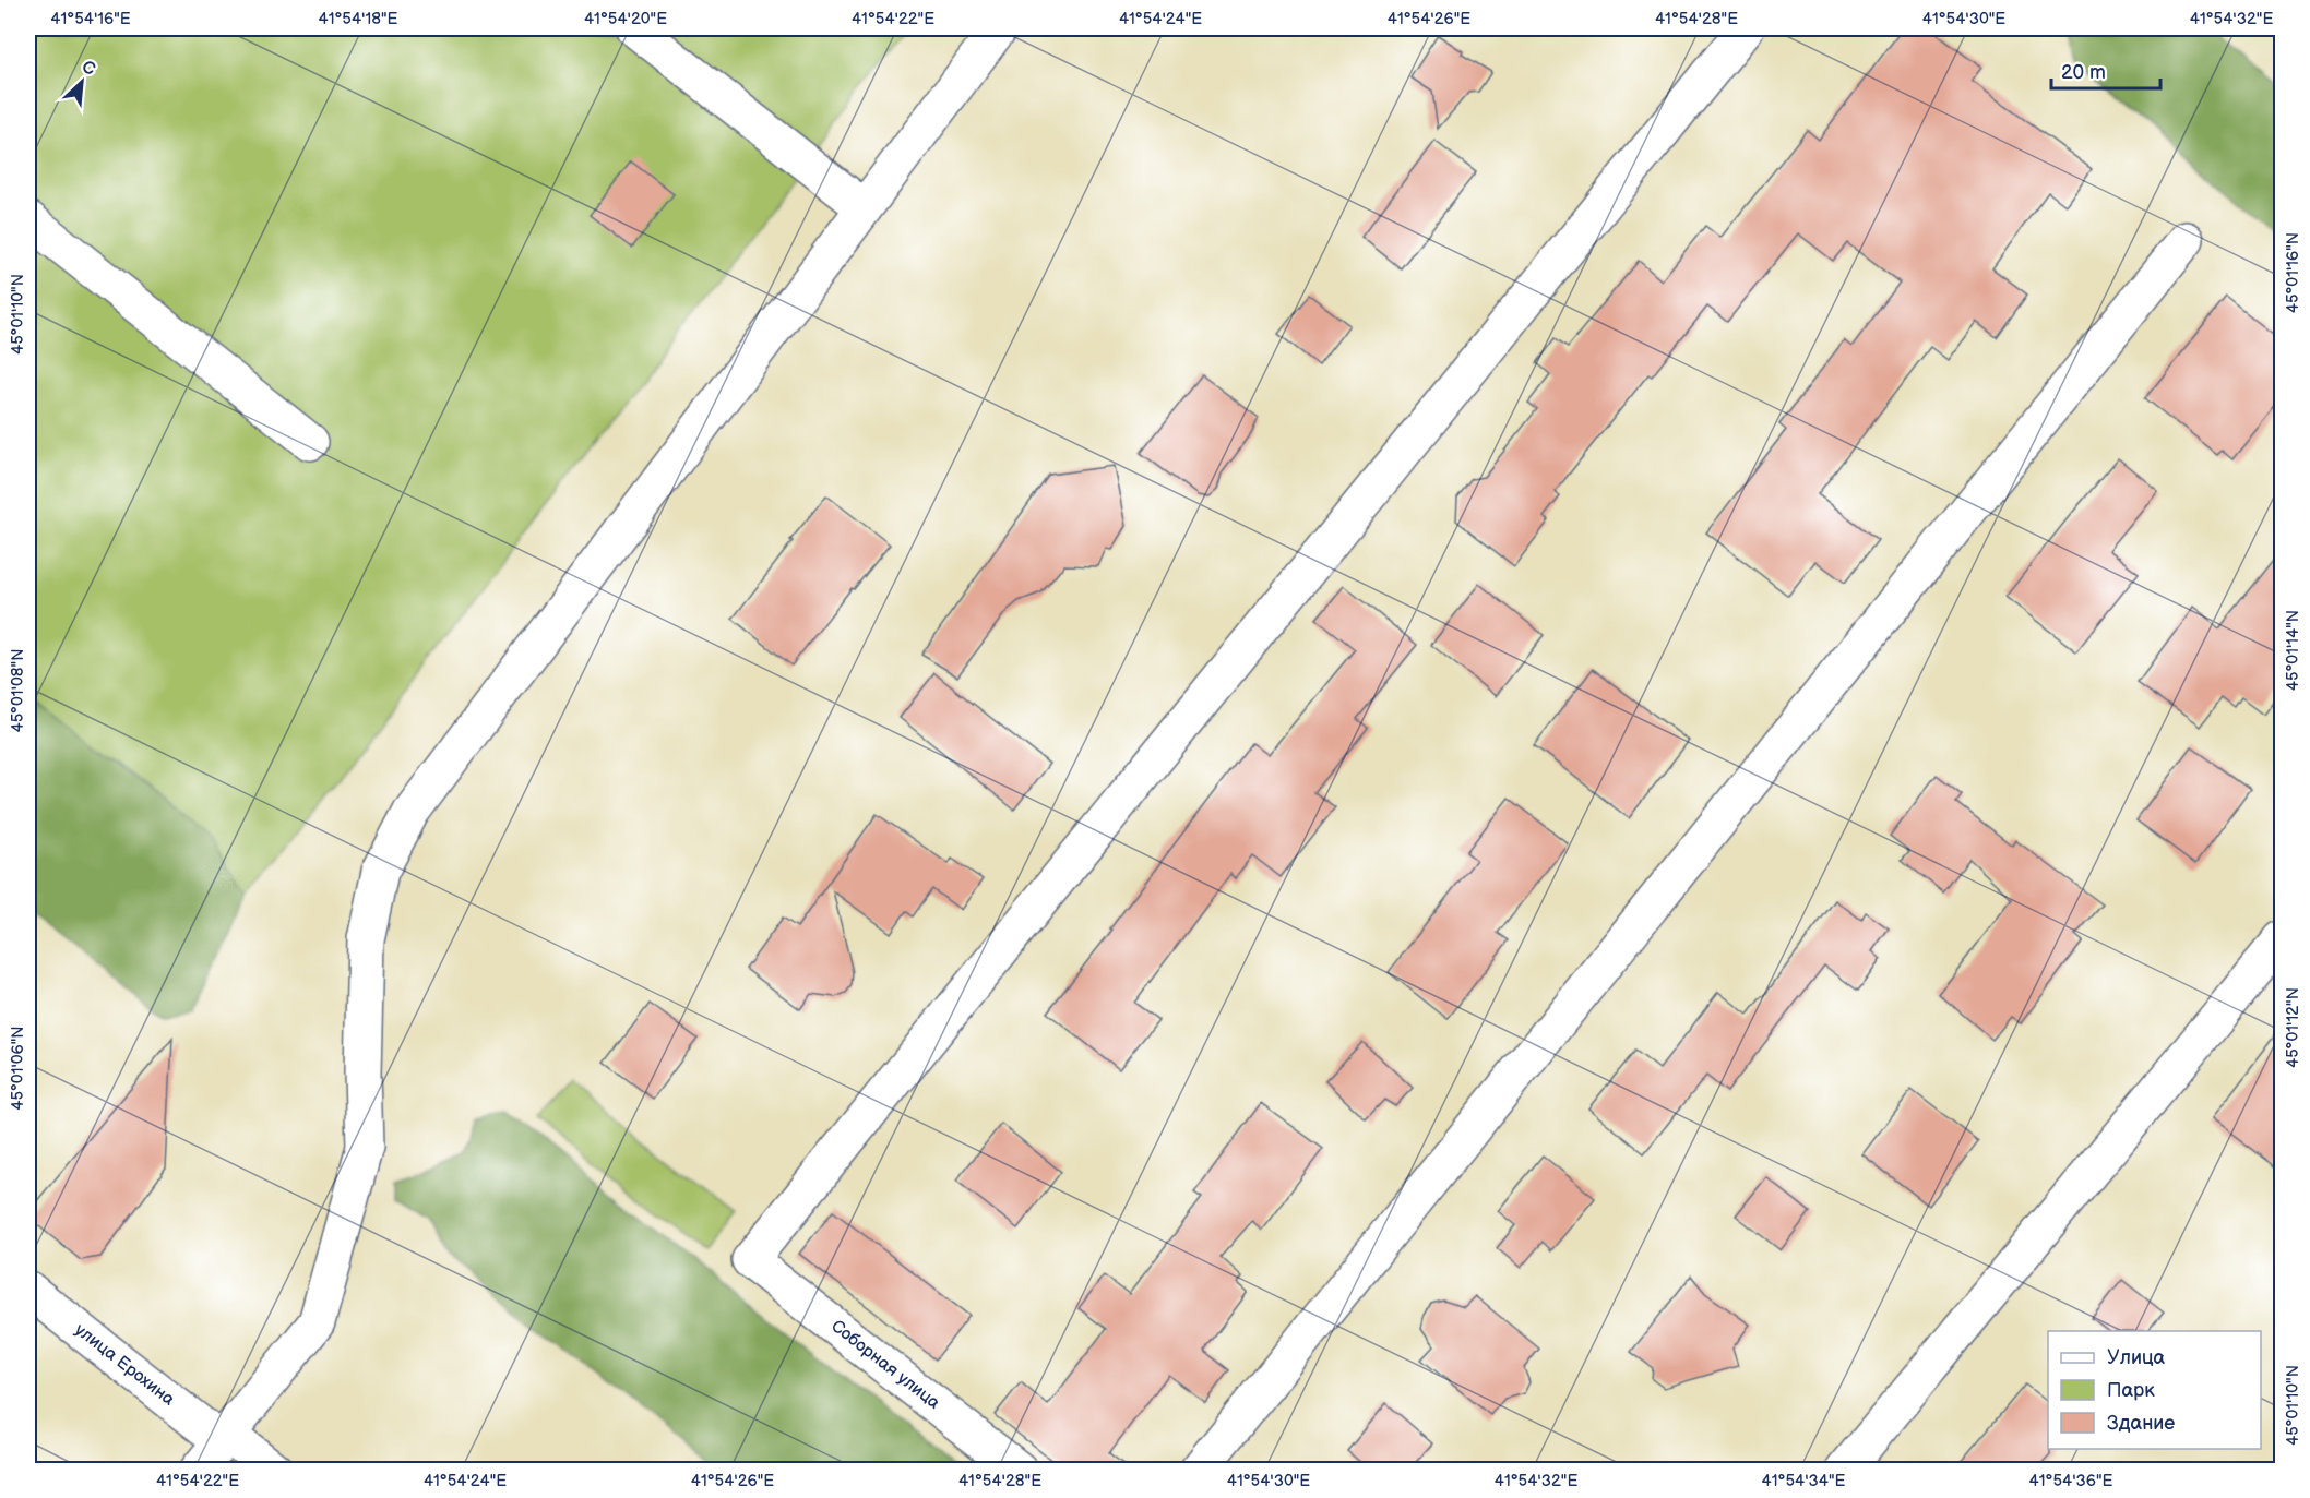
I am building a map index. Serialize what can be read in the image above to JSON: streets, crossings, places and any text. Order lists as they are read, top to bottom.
{
  "streets": {
    "street": ["улица Ерохина", "Соборная улица"]
  },
  "legend": ["Улица", "Парк", "Здание"],
  "scale_bar": "20 m",
  "north": "top right",
  "coordinates": [
    "41°54'16\"E",
    "41°54'18\"E",
    "41°54'20\"E",
    "41°54'22\"E",
    "41°54'24\"E",
    "41°54'26\"E",
    "41°54'28\"E",
    "41°54'30\"E",
    "41°54'32\"E",
    "45°01'16\"N",
    "45°01'10\"N",
    "45°01'14\"N",
    "45°01'08\"N",
    "45°01'12\"N",
    "45°01'06\"N",
    "41°54'34\"E",
    "41°54'36\"E"
  ]
}
